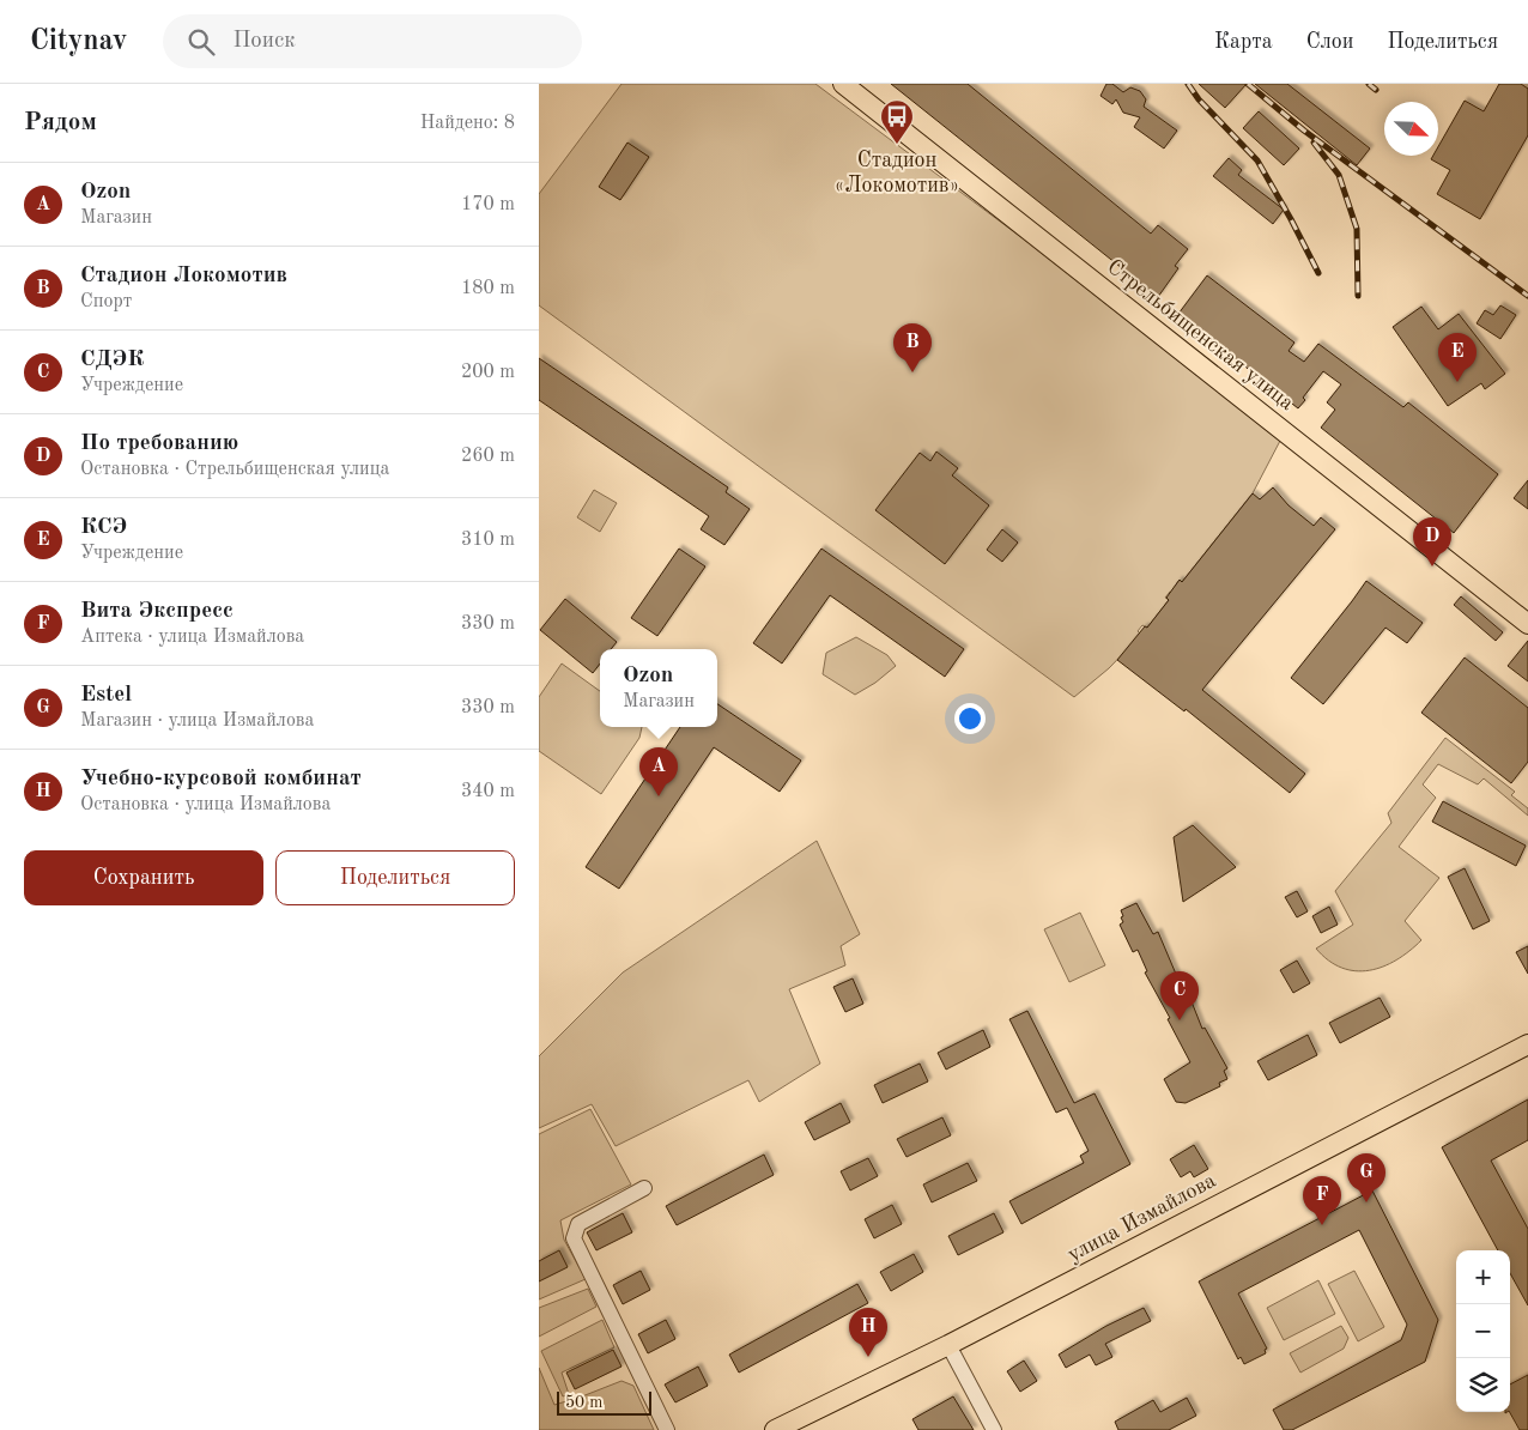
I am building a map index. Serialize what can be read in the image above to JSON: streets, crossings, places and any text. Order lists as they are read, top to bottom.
{
  "streets": {
    "main road": ["Стрельбищенская улица", "улица Измайлова"]
  },
  "places": {
    "bus stop": ["Стадион «Локомотив»"]
  },
  "scale_bar": "50 m",
  "north": "bottom right",
  "page": {
    "header": "Citynav",
    "search": "Поиск",
    "nav": ["Карта", "Слои", "Поделиться"],
    "heading": ["Рядом", "Найдено: 8"],
    "list": [
      {
        "mark": "A",
        "name": "Ozon",
        "note": "Магазин",
        "value": "170 m"
      },
      {
        "mark": "B",
        "name": "Стадион Локомотив",
        "note": "Спорт",
        "value": "180 m"
      },
      {
        "mark": "C",
        "name": "СДЭК",
        "note": "Учреждение",
        "value": "200 m"
      },
      {
        "mark": "D",
        "name": "По требованию",
        "note": "Остановка · Стрельбищенская улица",
        "value": "260 m"
      },
      {
        "mark": "E",
        "name": "КСЭ",
        "note": "Учреждение",
        "value": "310 m"
      },
      {
        "mark": "F",
        "name": "Вита Экспресс",
        "note": "Аптека · улица Измайлова",
        "value": "330 m"
      },
      {
        "mark": "G",
        "name": "Estel",
        "note": "Магазин · улица Измайлова",
        "value": "330 m"
      },
      {
        "mark": "H",
        "name": "Учебно-курсовой комбинат",
        "note": "Остановка · улица Измайлова",
        "value": "340 m"
      }
    ],
    "pins": [
      "B",
      "E",
      "D",
      "A",
      "C",
      "G",
      "F",
      "H"
    ],
    "popup": ["Ozon", "Магазин"],
    "buttons": ["Сохранить", "Поделиться"],
    "map_buttons": ["+", "−"],
    "scale": "50 m"
  }
}
